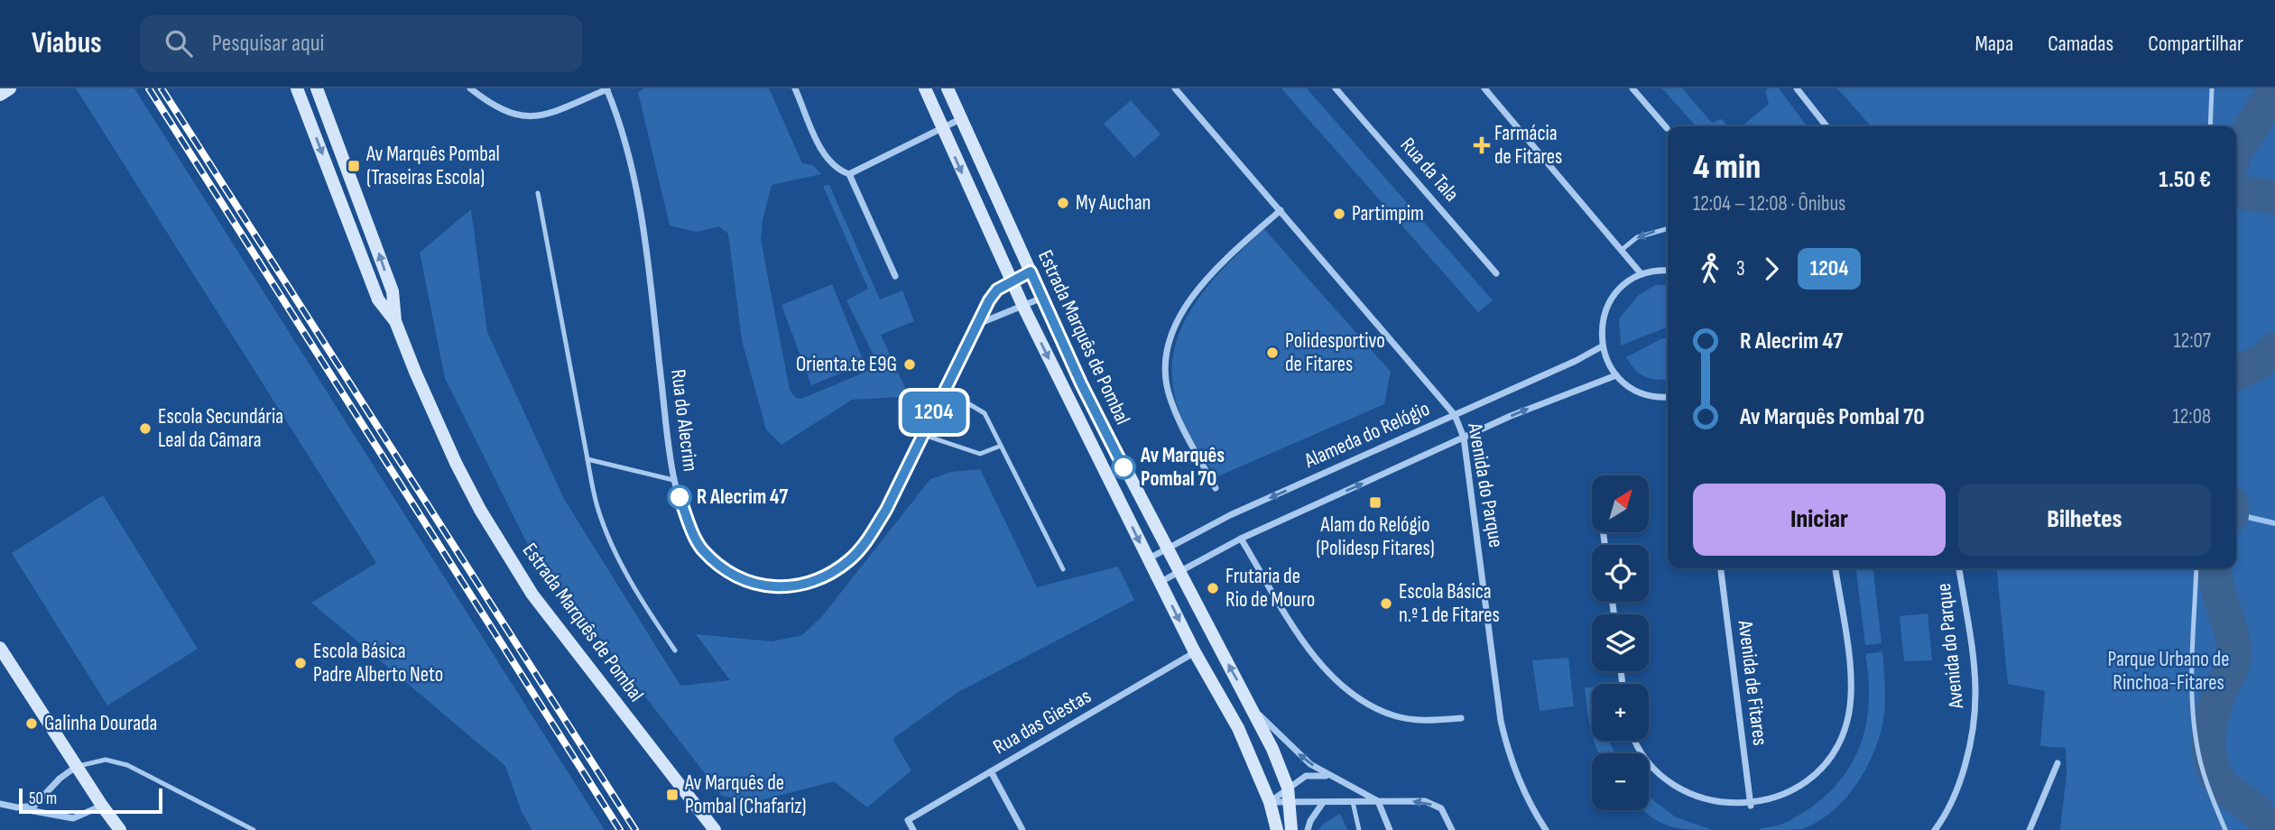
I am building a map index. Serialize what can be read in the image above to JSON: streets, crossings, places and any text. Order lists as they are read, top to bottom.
{
  "streets": {
    "street": [
      "Rua da Tala",
      "Estrada Marquês de Pombal",
      "Rua do Alecrim",
      "Alameda do Relógio",
      "Avenida do Parque",
      "Avenida de Fitares",
      "Rua das Giestas"
    ]
  },
  "crossings": [
    ["Estrada Marquês de Pombal", "Rua do Alecrim"],
    ["Estrada Marquês de Pombal", "Alameda do Relógio"],
    ["Estrada Marquês de Pombal", "Rua das Giestas"],
    ["Alameda do Relógio", "Avenida do Parque"]
  ],
  "parks": ["Parque Urbano de Rinchoa-Fitares"],
  "places": {
    "health": ["Farmácia de Fitares"],
    "transit": ["Av Marquês Pombal (Traseiras Escola)", "Alam do Relógio (Polidesp Fitares)", "Av Marquês de Pombal (Chafariz)"],
    "other": [
      "My Auchan",
      "Partimpim",
      "Polidesportivo de Fitares",
      "Orienta.te E9G",
      "Escola Secundária Leal da Câmara",
      "Av Marquês Pombal 70",
      "R Alecrim 47",
      "Frutaria de Rio de Mouro",
      "Escola Básica n.º 1 de Fitares",
      "Escola Básica Padre Alberto Neto",
      "Galinha Dourada"
    ]
  },
  "lines": ["bus line 1204"],
  "scale_bar": "50 m",
  "north": "top right",
  "page": {
    "header": "Viabus",
    "search": "Pesquisar aqui",
    "nav": ["Mapa", "Camadas", "Compartilhar"],
    "on_map": "1204",
    "heading": ["4 min", "12:04 – 12:08 · Ônibus", "1.50 €"],
    "legs": ["3", "1204"],
    "list": [
      {
        "name": "R Alecrim 47",
        "value": "12:07"
      },
      {
        "name": "Av Marquês Pombal 70",
        "value": "12:08"
      }
    ],
    "buttons": ["Iniciar", "Bilhetes"],
    "map_buttons": ["+", "−"],
    "scale": "50 m"
  }
}
